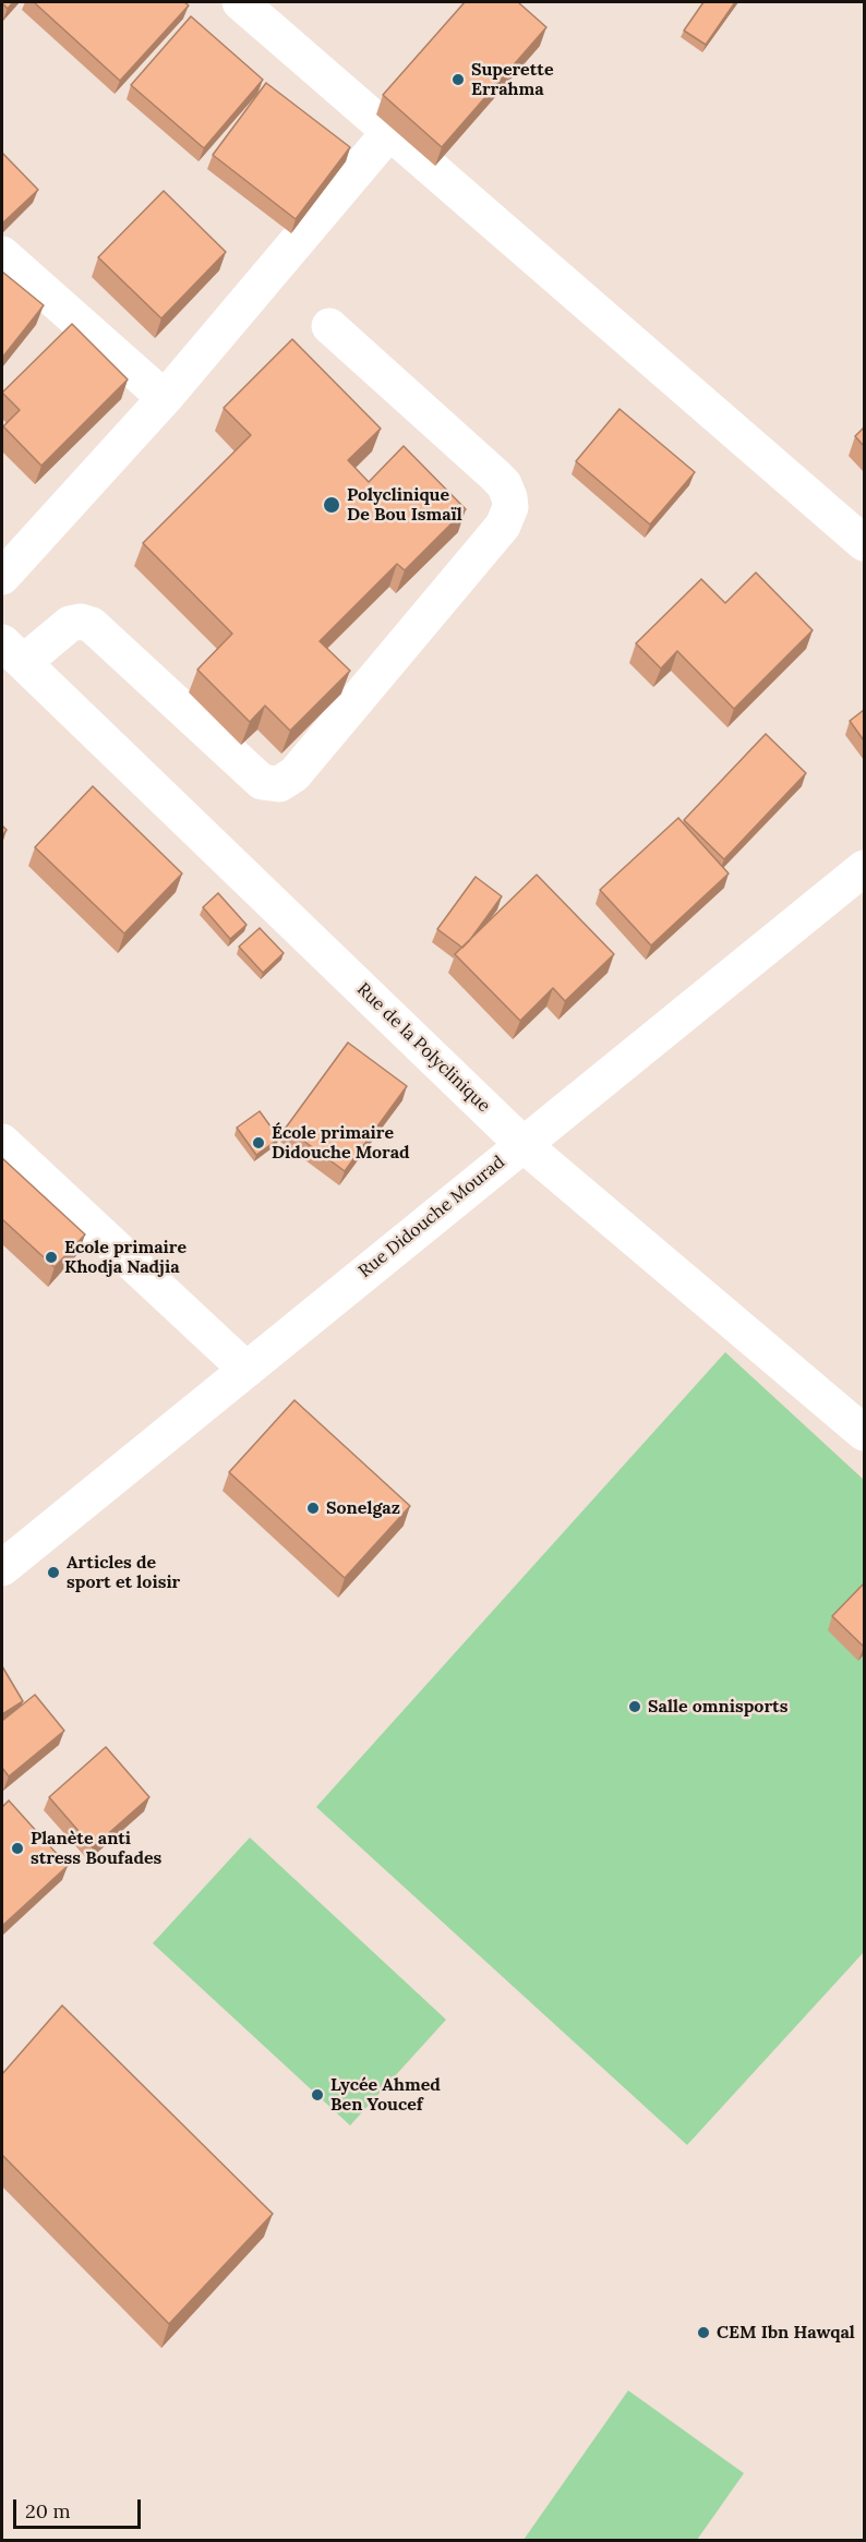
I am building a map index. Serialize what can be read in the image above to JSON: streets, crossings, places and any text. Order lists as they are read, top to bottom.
{
  "streets": {
    "street": ["Rue de la Polyclinique", "Rue Didouche Mourad"]
  },
  "crossings": [
    ["Rue de la Polyclinique", "Rue Didouche Mourad"]
  ],
  "places": [
    "Superette Errahma",
    "Polyclinique De Bou Ismaïl",
    "École primaire Didouche Morad",
    "Ecole primaire Khodja Nadjia",
    "Sonelgaz",
    "Articles de sport et loisir",
    "Salle omnisports",
    "Planète anti stress Boufades",
    "Lycée Ahmed Ben Youcef",
    "CEM Ibn Hawqal"
  ],
  "scale_bar": "20 m"
}
